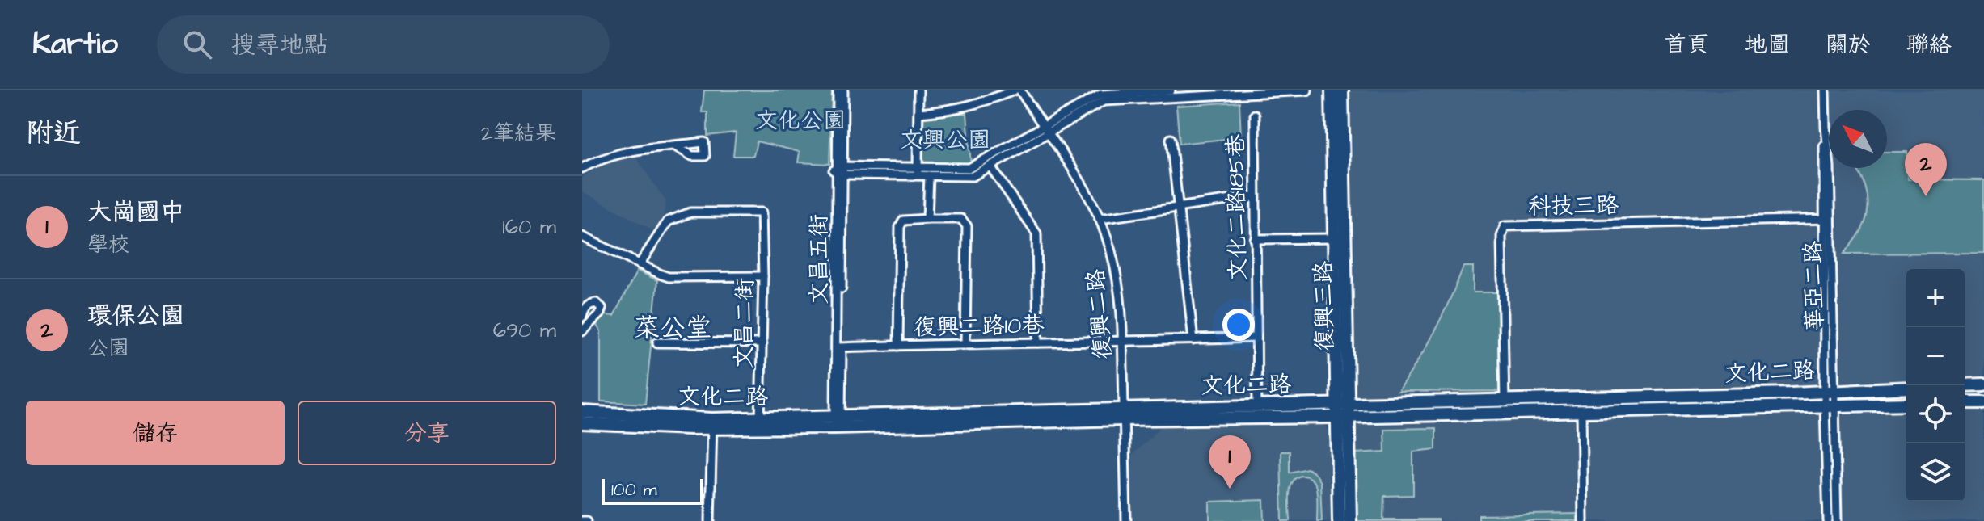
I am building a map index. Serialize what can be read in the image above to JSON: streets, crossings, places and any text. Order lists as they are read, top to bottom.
{
  "streets": {
    "street": [
      "科技三路",
      "文化二路185巷",
      "文昌五街",
      "華亞二路",
      "復興三路",
      "復興二路",
      "文昌二街",
      "復興二路10巷",
      "文化二路"
    ]
  },
  "crossings": [
    ["科技三路", "華亞二路"],
    ["科技三路", "文化二路"],
    ["文化二路185巷", "復興二路10巷"],
    ["文化二路185巷", "文化二路"],
    ["文昌五街", "復興二路10巷"],
    ["文昌五街", "文化二路"],
    ["華亞二路", "文化二路"],
    ["復興三路", "文化二路"],
    ["復興二路", "復興二路10巷"],
    ["復興二路", "文化二路"],
    ["文昌二街", "文化二路"]
  ],
  "districts": ["菜公堂"],
  "parks": ["文化公園", "文興公園"],
  "scale_bar": "100 m",
  "north": "top left",
  "page": {
    "header": "Kartio",
    "search": "搜尋地點",
    "nav": [
      "首頁",
      "地圖",
      "關於",
      "聯絡"
    ],
    "heading": ["附近", "2筆結果"],
    "pins": ["2", "1"],
    "list": [
      {
        "mark": "1",
        "name": "大崗國中",
        "note": "學校",
        "value": "160 m"
      },
      {
        "mark": "2",
        "name": "環保公園",
        "note": "公園",
        "value": "690 m"
      }
    ],
    "map_buttons": ["+", "−"],
    "buttons": ["儲存", "分享"],
    "scale": "100 m"
  }
}
